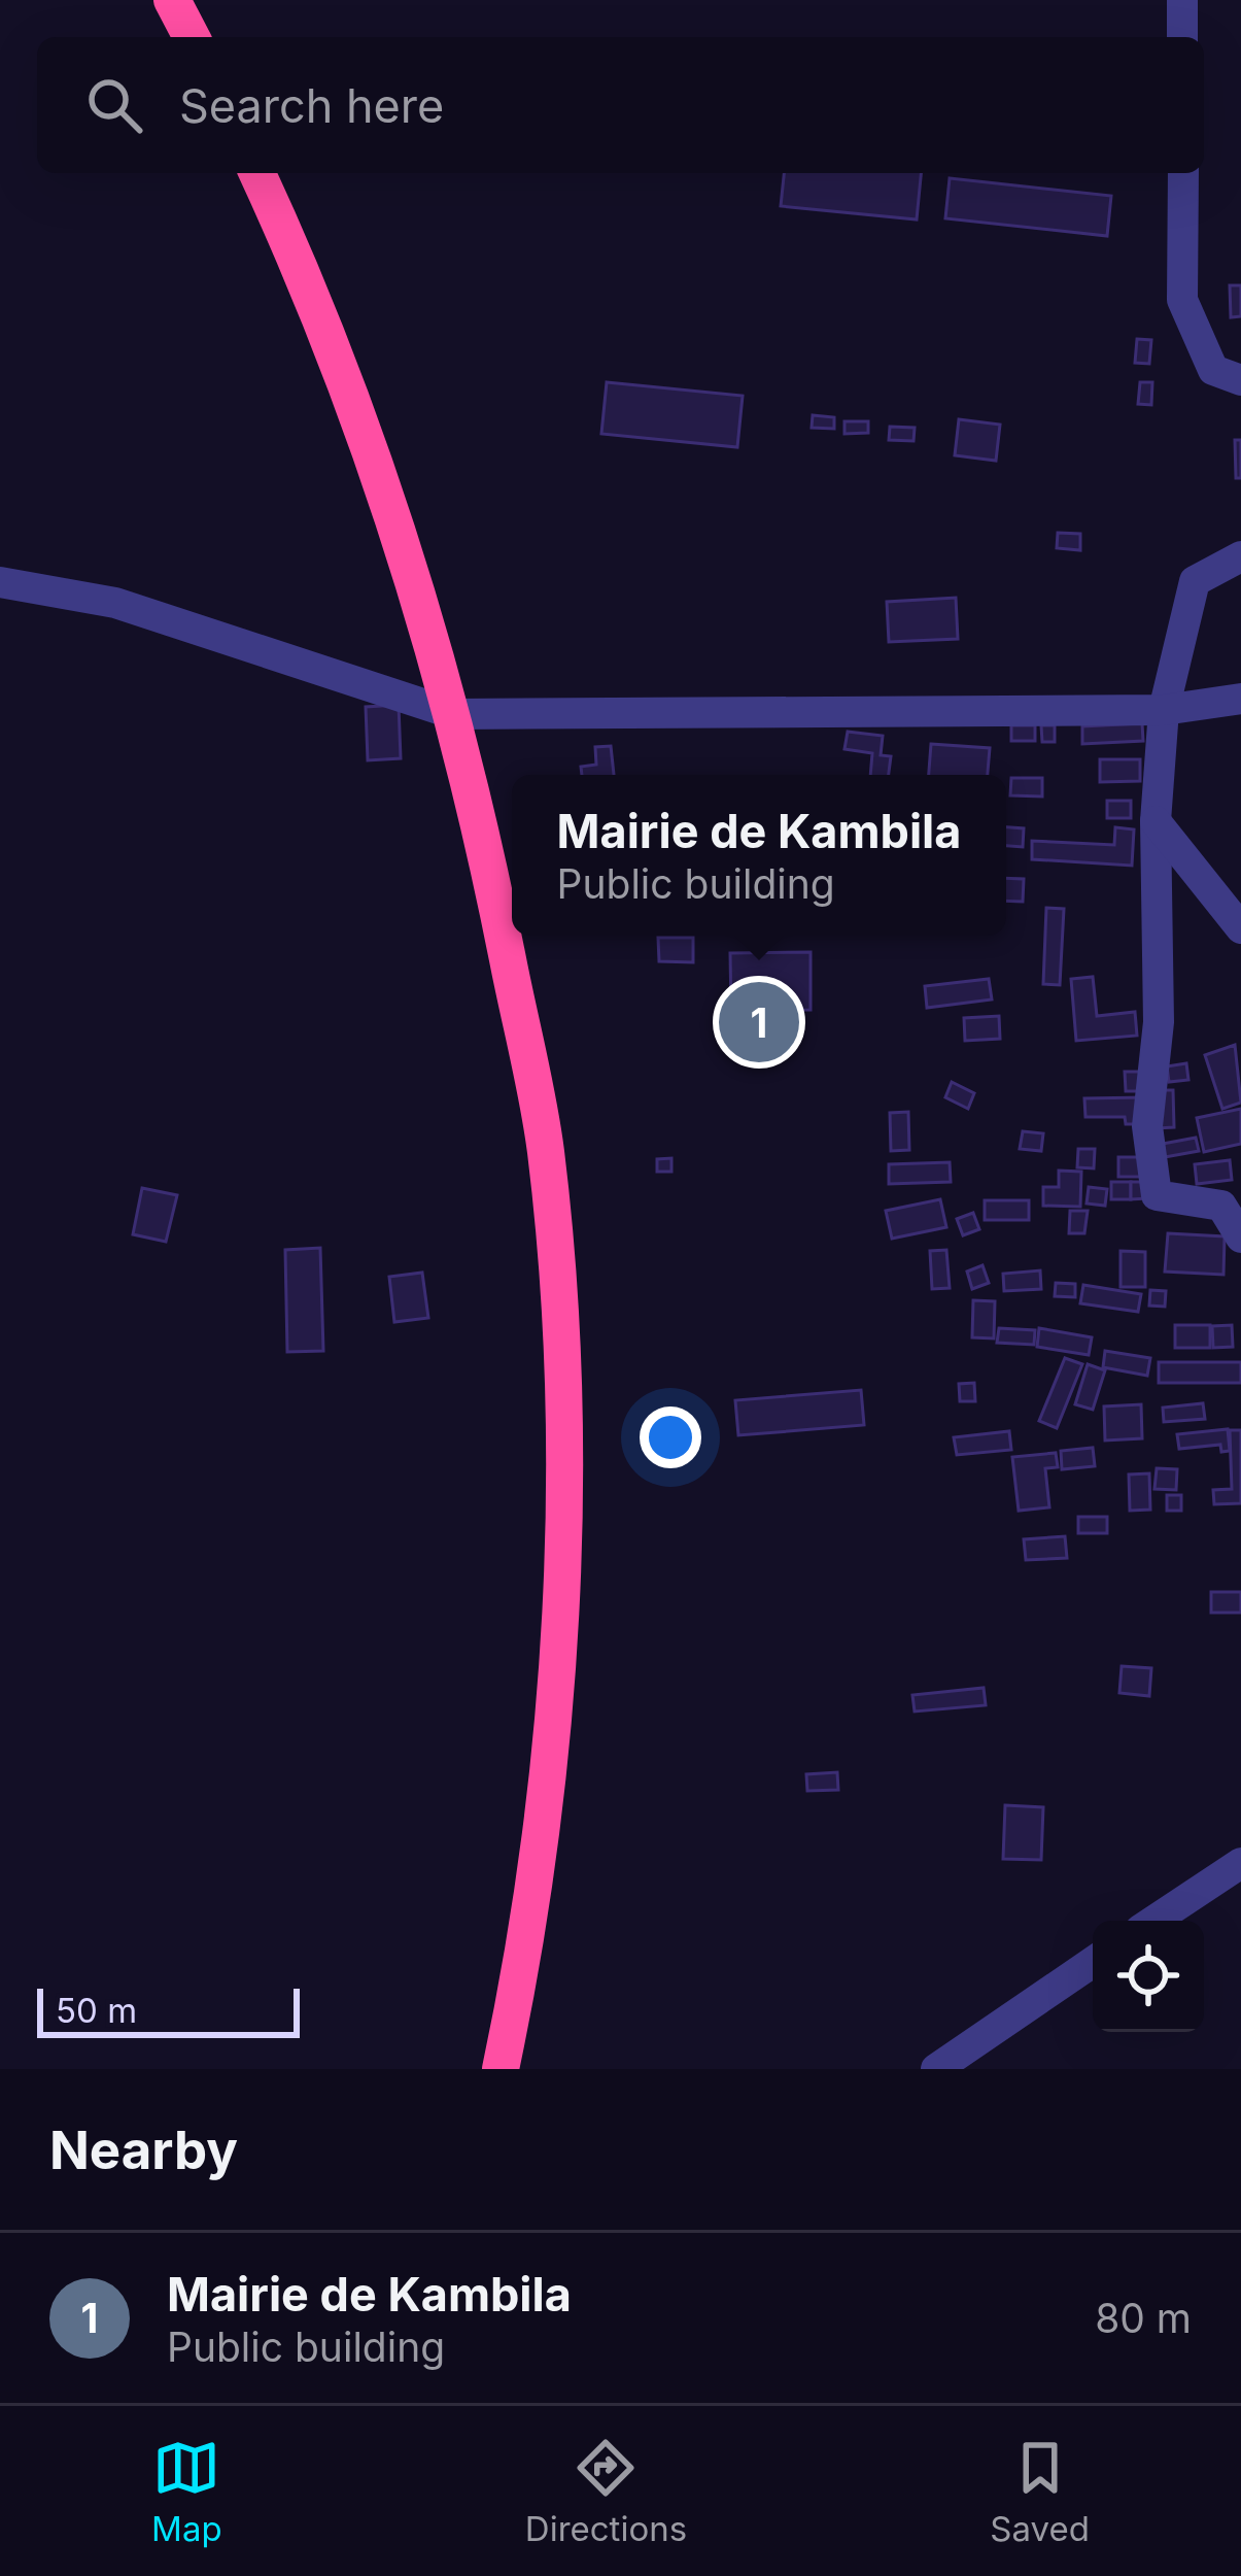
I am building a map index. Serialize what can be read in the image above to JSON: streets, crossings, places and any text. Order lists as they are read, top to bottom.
{
  "scale_bar": "50 m",
  "page": {
    "search": "Search here",
    "popup": ["Mairie de Kambila", "Public building"],
    "pins": "1",
    "scale": "50 m",
    "heading": "Nearby",
    "list": [
      {
        "mark": "1",
        "name": "Mairie de Kambila",
        "note": "Public building",
        "value": "80 m"
      }
    ],
    "nav": ["Map", "Directions", "Saved"]
  }
}
